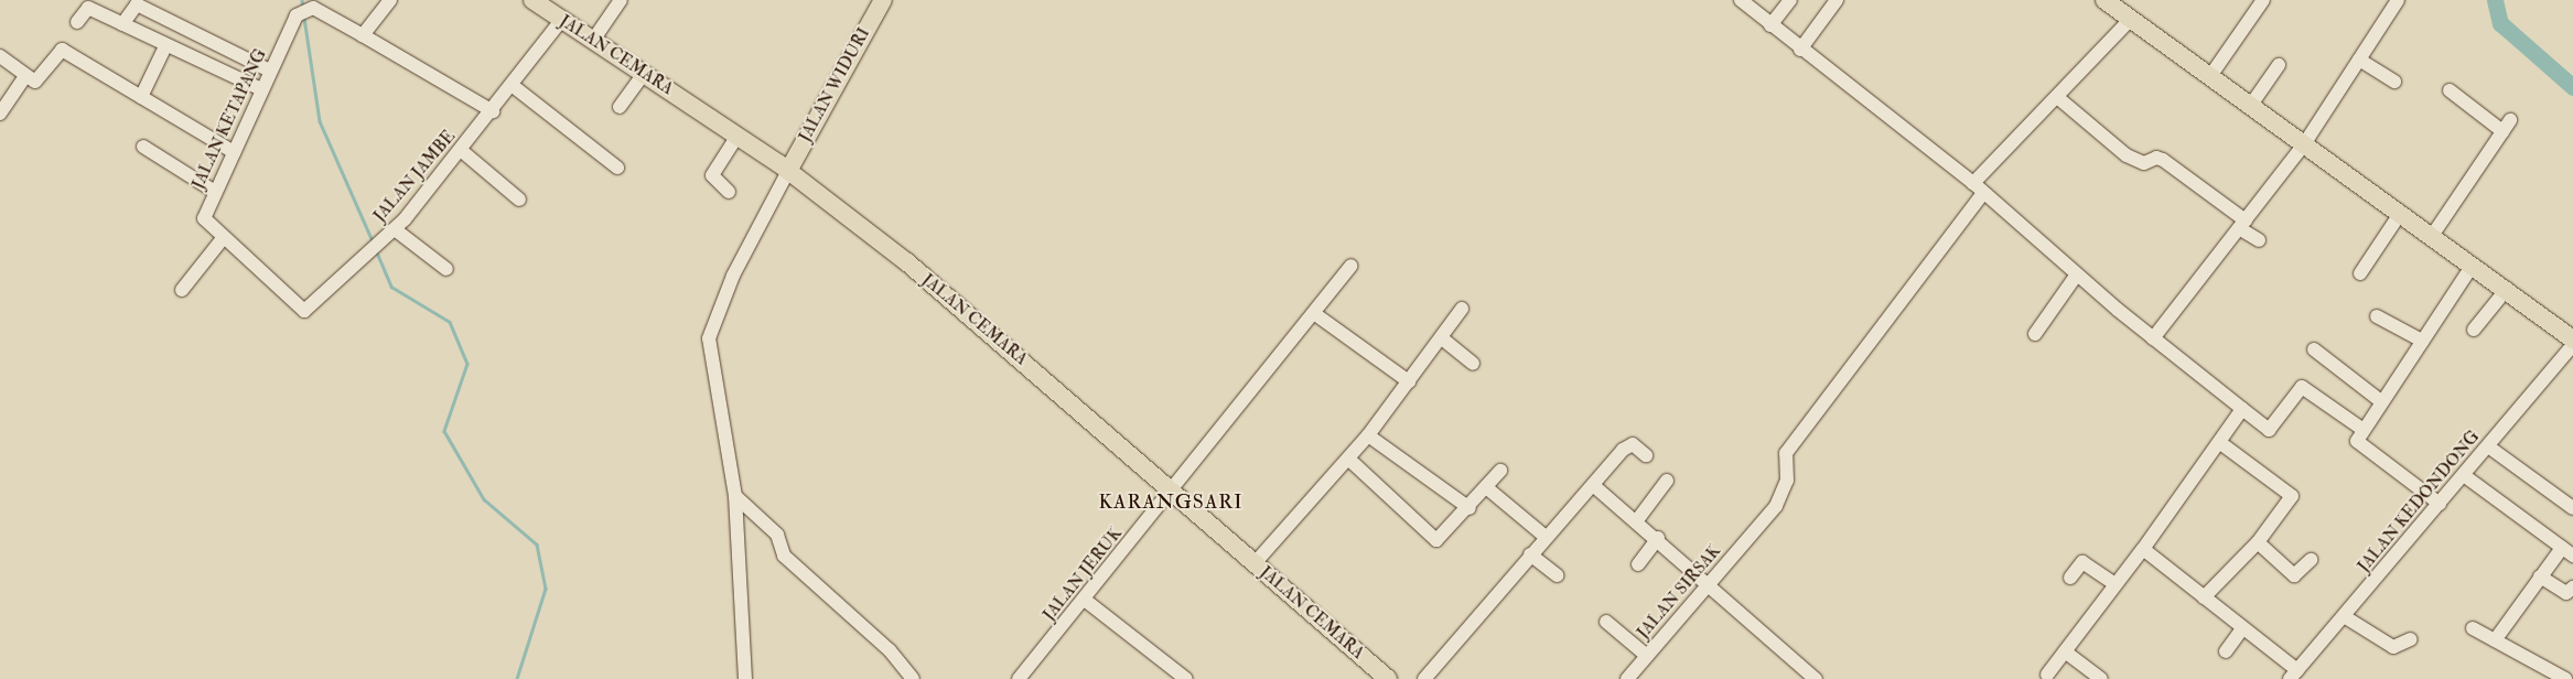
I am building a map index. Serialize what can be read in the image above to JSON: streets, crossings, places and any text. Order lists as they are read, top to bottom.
{
  "streets": {
    "main road": ["JALAN CEMARA", "JALAN WIDURI"],
    "street": [
      "JALAN KETAPANG",
      "JALAN JAMBE",
      "JALAN KEDONDONG",
      "JALAN JERUK",
      "JALAN SIRSAK"
    ]
  },
  "crossings": [
    ["JALAN CEMARA", "JALAN WIDURI"],
    ["JALAN CEMARA", "JALAN JAMBE"],
    ["JALAN CEMARA", "JALAN JERUK"],
    ["JALAN KETAPANG", "JALAN JAMBE"]
  ],
  "districts": ["KARANGSARI"]
}
